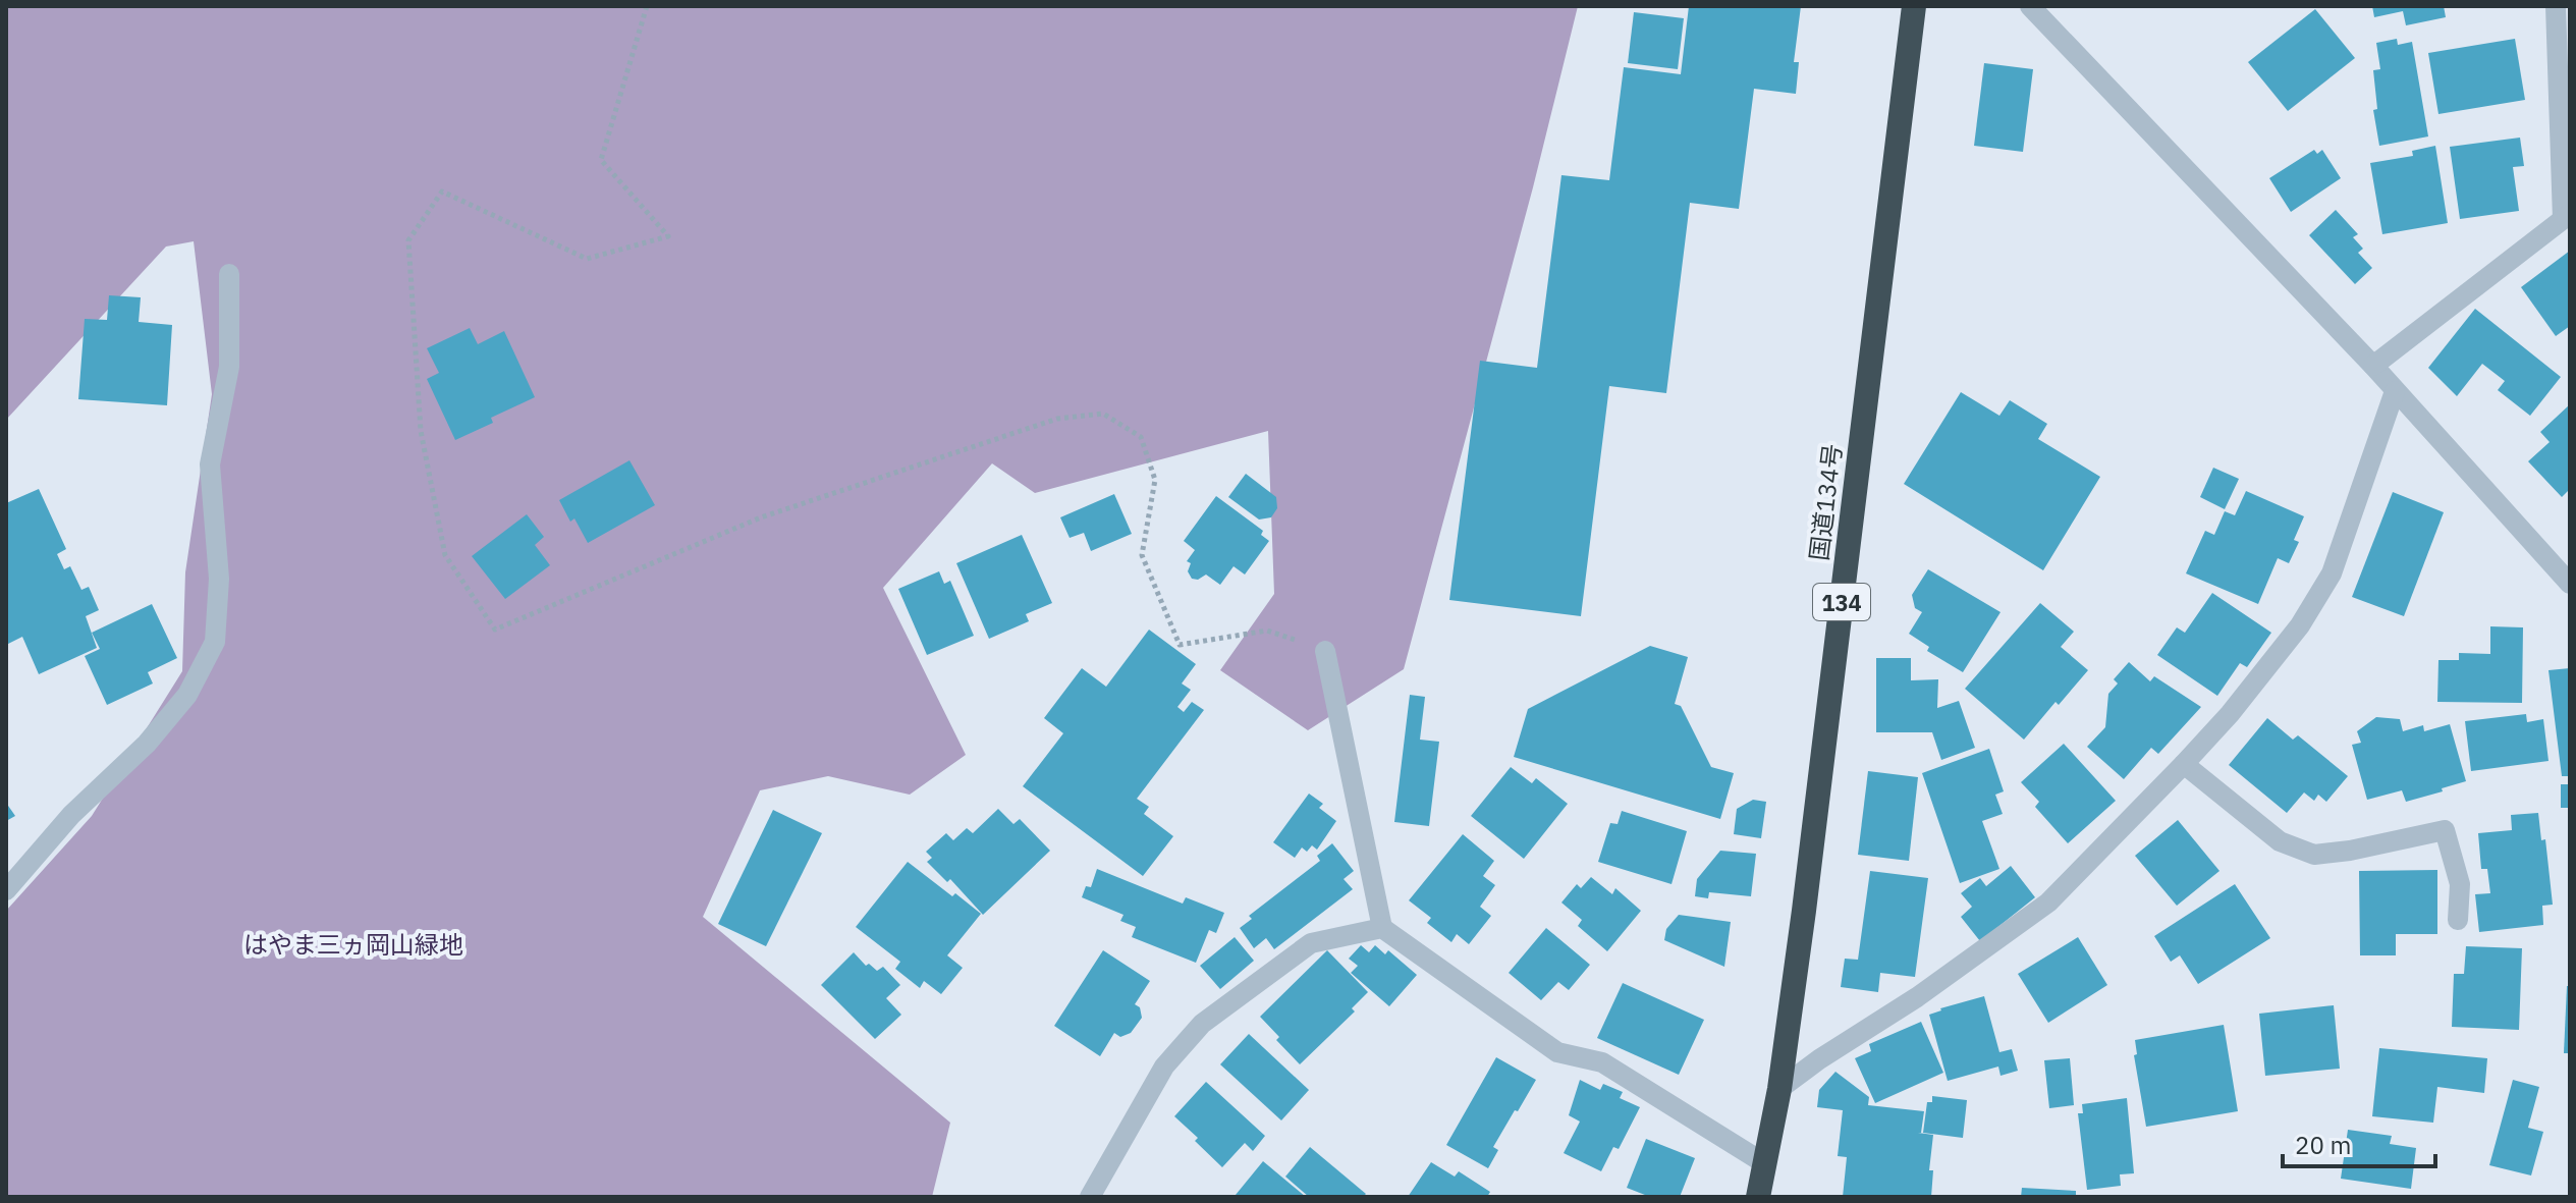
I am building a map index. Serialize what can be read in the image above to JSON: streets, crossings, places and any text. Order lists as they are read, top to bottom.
{
  "streets": {
    "highway": ["国道134号", "134"]
  },
  "parks": ["はやま三ヵ岡山緑地"],
  "scale_bar": "20 m"
}
